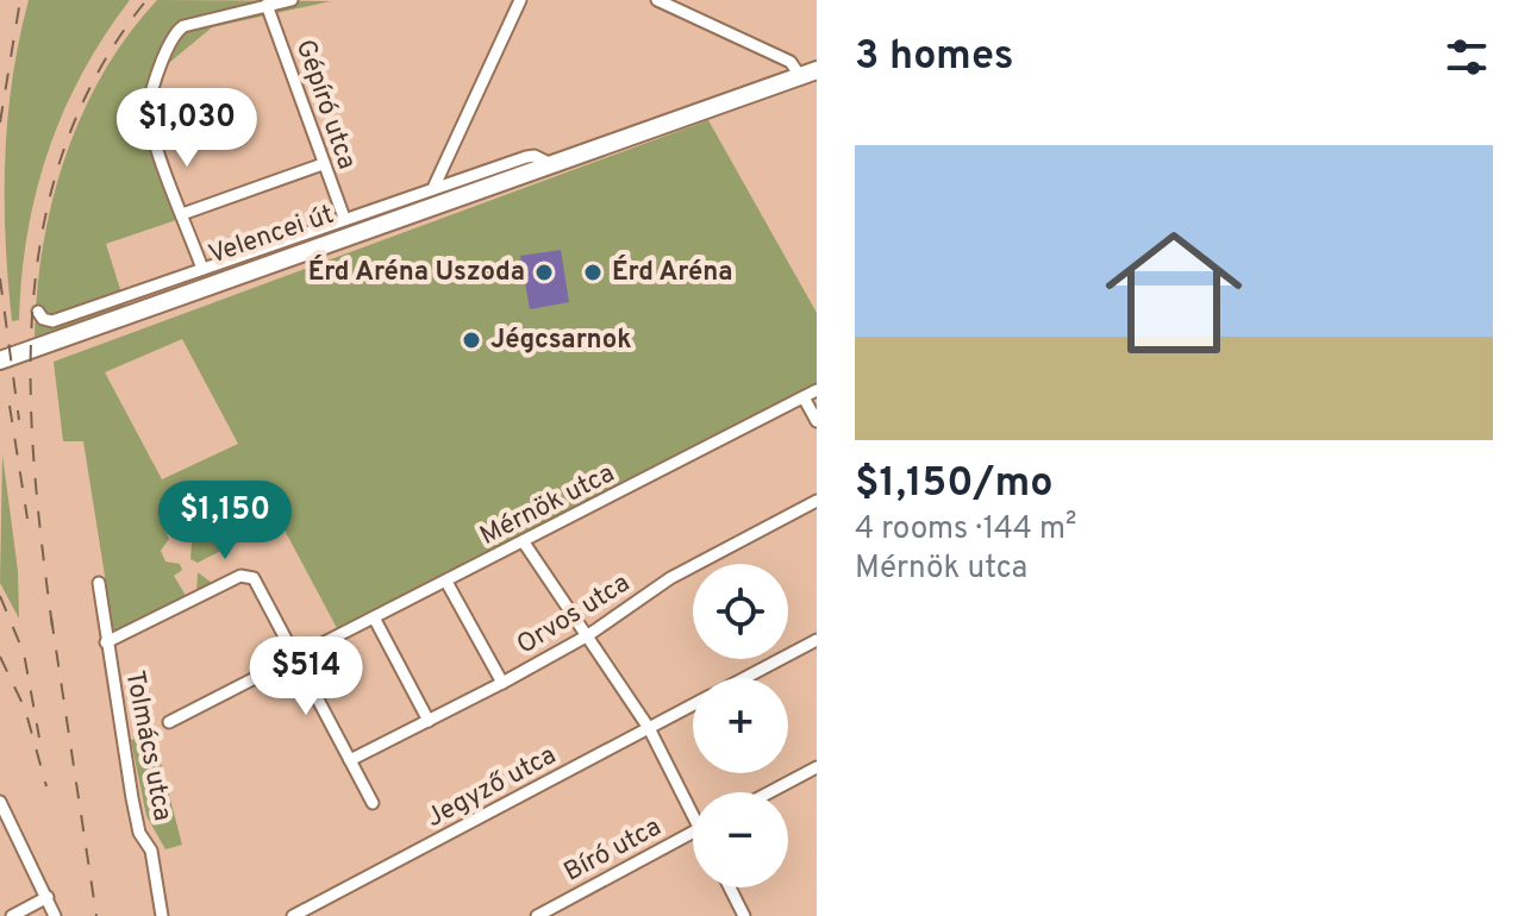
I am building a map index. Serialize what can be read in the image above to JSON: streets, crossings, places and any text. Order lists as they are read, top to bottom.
{
  "streets": {
    "main road": ["Velencei út"],
    "street": [
      "Gépíró utca",
      "Mérnök utca",
      "Orvos utca",
      "Tolmács utca",
      "Jegyző utca",
      "Bíró utca"
    ]
  },
  "crossings": [
    ["Gépíró utca", "Velencei út"]
  ],
  "places": ["Érd Aréna Uszoda", "Érd Aréna", "Jégcsarnok"],
  "page": {
    "heading": "3 homes",
    "price": ["$1,030", "$1,150", "$514"],
    "list": [
      {
        "name": "$1,150/mo",
        "note": "4 rooms · 144 m² · Mérnök utca"
      }
    ],
    "map_buttons": ["+", "−"]
  }
}
